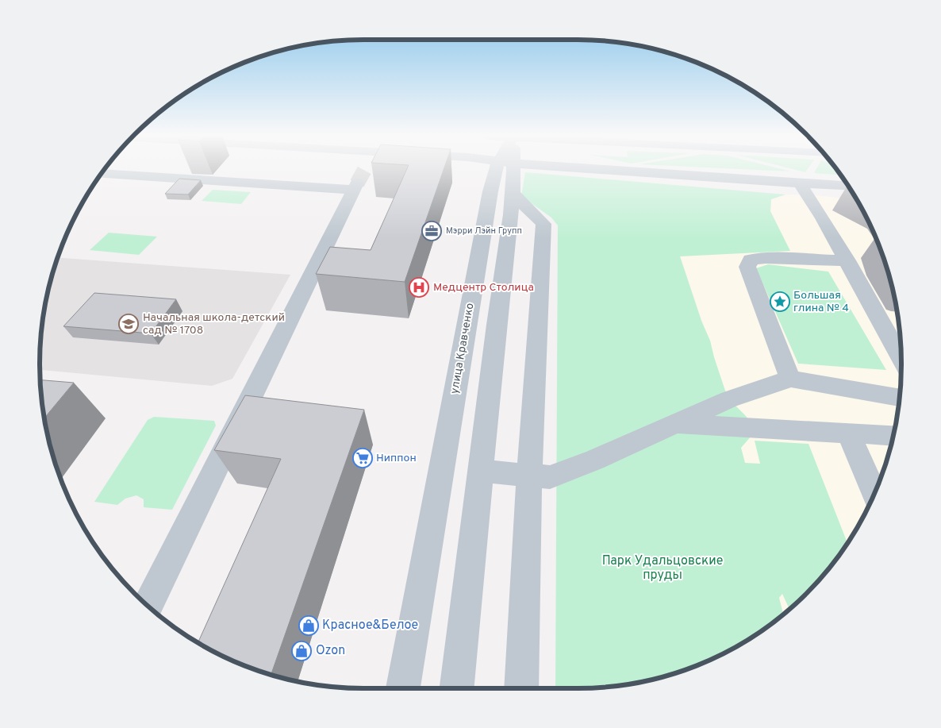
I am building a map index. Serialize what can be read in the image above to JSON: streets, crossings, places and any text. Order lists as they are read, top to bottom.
{
  "streets": {
    "street": ["улица Кравченко"]
  },
  "parks": ["Парк Удальцовские пруды"],
  "places": {
    "office": ["Мэрри Лэйн Групп"],
    "hospital": ["Медцентр Столица"],
    "place": ["Большая глина № 4"],
    "school or university": ["Начальная школа-детский сад № 1708"],
    "supermarket": ["Ниппон"],
    "shop": ["Красное&Белое", "Ozon"]
  }
}
